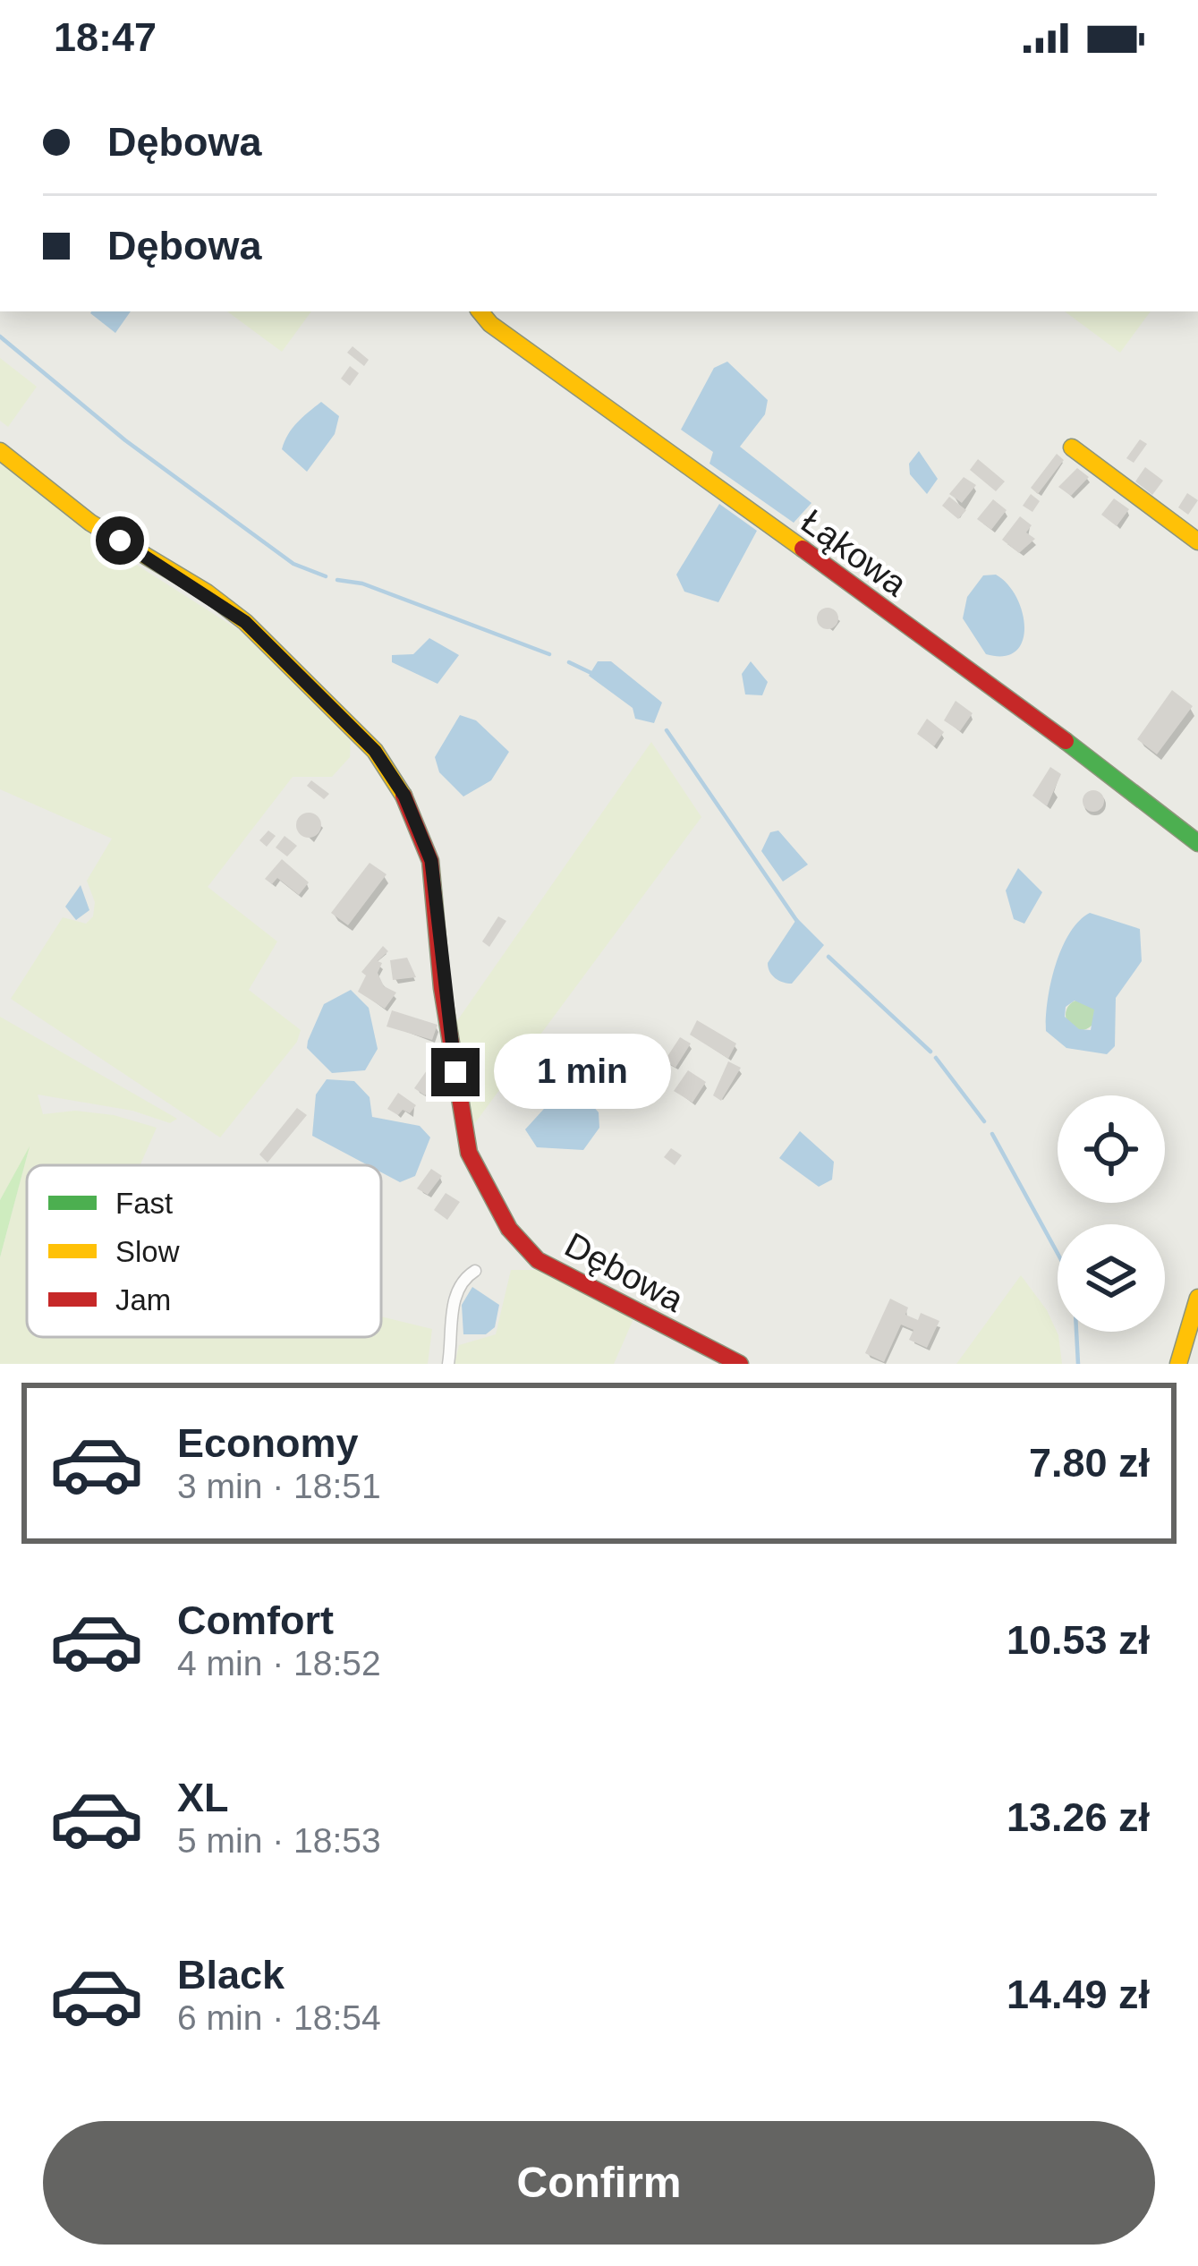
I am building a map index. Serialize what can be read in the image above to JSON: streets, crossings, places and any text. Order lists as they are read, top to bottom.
{
  "streets": {
    "street": ["Łąkowa", "Dębowa"]
  },
  "legend": ["Fast", "Slow", "Jam"],
  "page": {
    "status": "18:47",
    "banner": ["Dębowa", "Dębowa"],
    "bubble": "1 min",
    "list": [
      {
        "name": "Economy",
        "note": "3 min · 18:51",
        "value": "7.80 zł"
      },
      {
        "name": "Comfort",
        "note": "4 min · 18:52",
        "value": "10.53 zł"
      },
      {
        "name": "XL",
        "note": "5 min · 18:53",
        "value": "13.26 zł"
      },
      {
        "name": "Black",
        "note": "6 min · 18:54",
        "value": "14.49 zł"
      }
    ],
    "buttons": "Confirm"
  }
}
